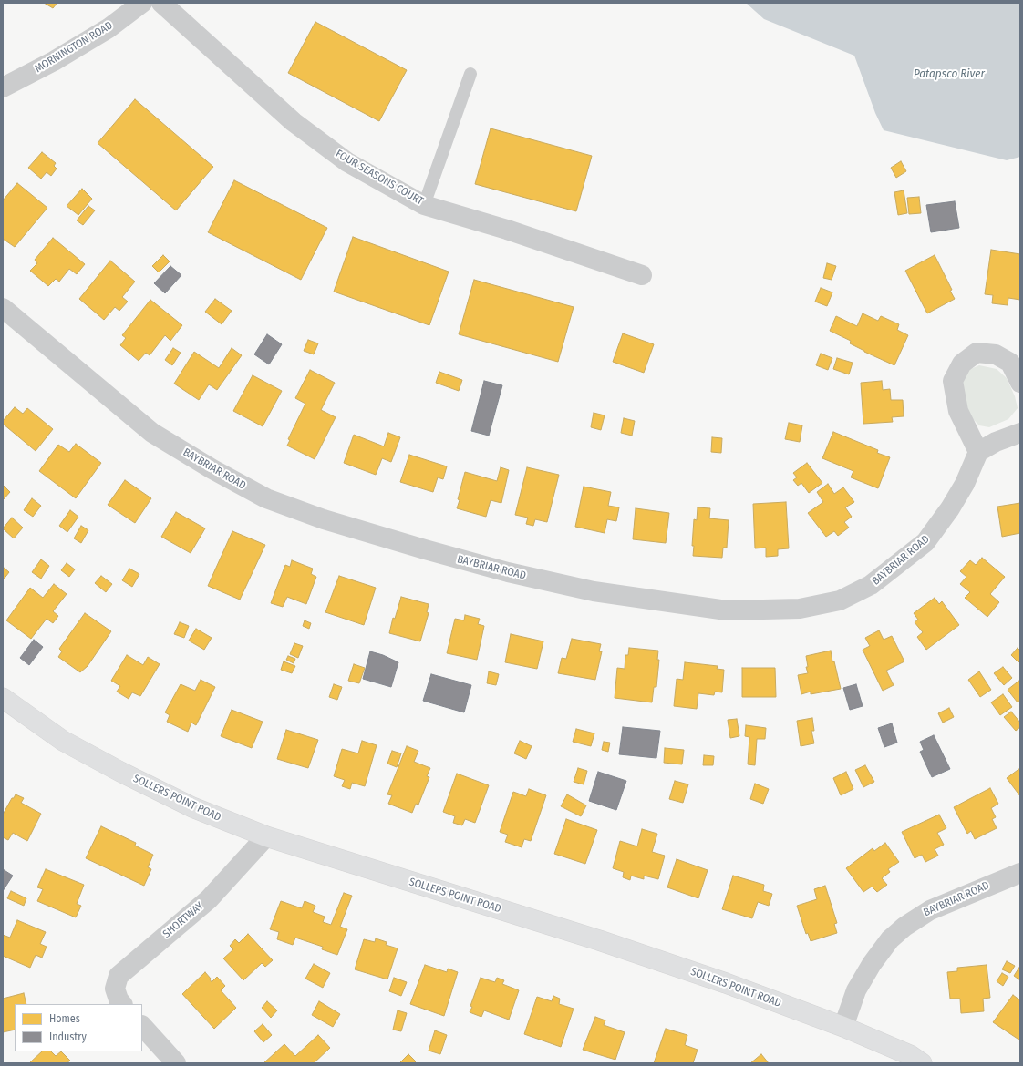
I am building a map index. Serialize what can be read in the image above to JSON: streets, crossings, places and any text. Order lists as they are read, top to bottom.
{
  "streets": {
    "main road": ["SOLLERS POINT ROAD"],
    "street": [
      "MORNINGTON ROAD",
      "FOUR SEASONS COURT",
      "BAYBRIAR ROAD",
      "SHORTWAY"
    ]
  },
  "crossings": [
    ["BAYBRIAR ROAD", "SOLLERS POINT ROAD"],
    ["SOLLERS POINT ROAD", "SHORTWAY"]
  ],
  "water": ["Patapsco River"],
  "legend": ["Homes", "Industry"]
}
